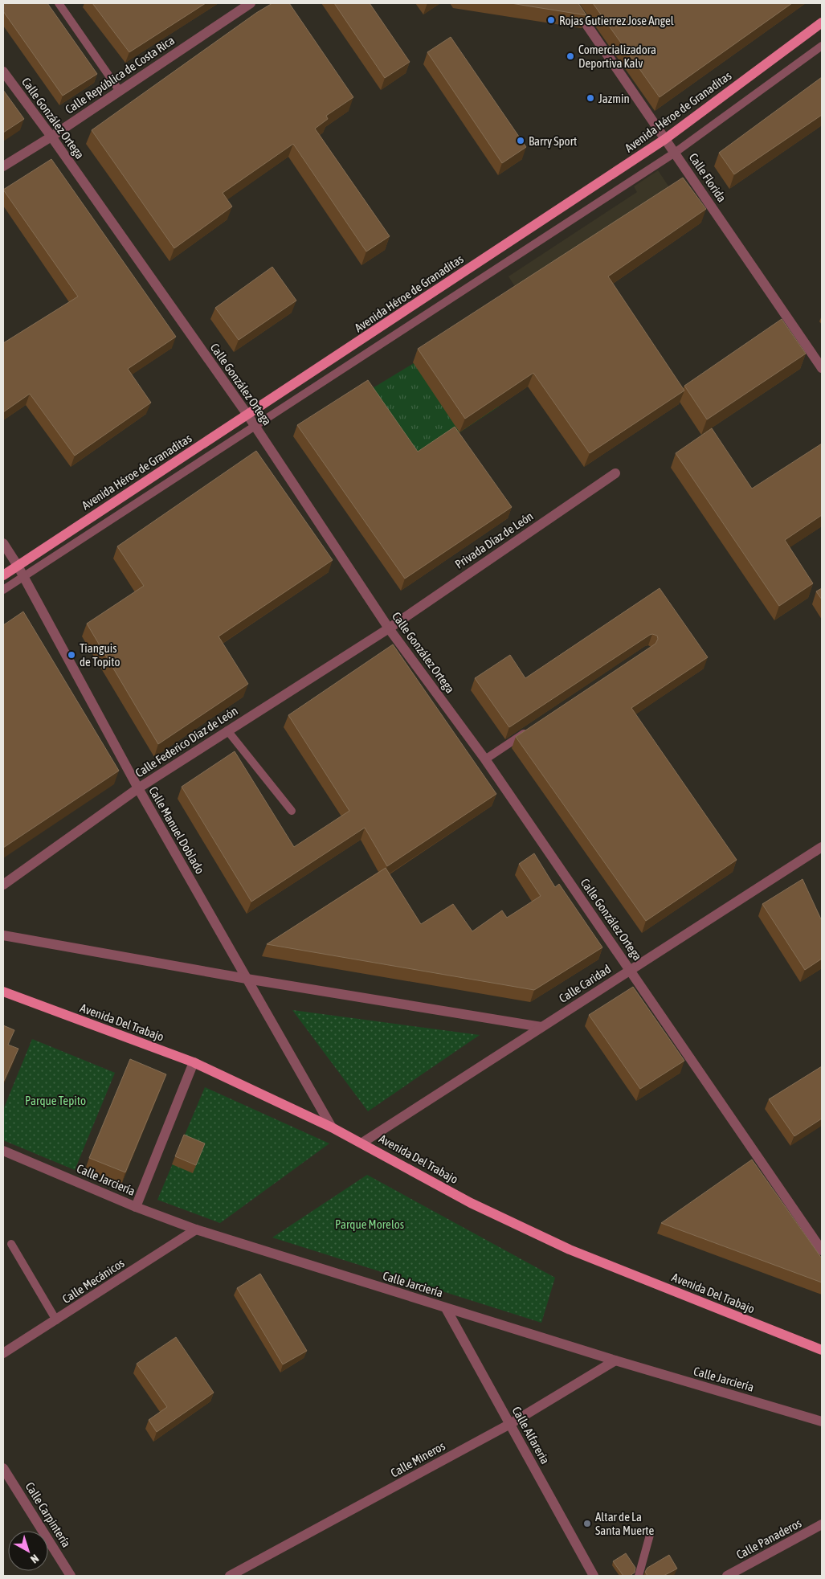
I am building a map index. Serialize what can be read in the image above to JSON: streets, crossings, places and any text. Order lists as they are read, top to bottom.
{
  "streets": {
    "main road": ["Avenida Héroe de Granaditas", "Avenida Del Trabajo"],
    "street": [
      "Calle República de Costa Rica",
      "Calle González Ortega",
      "Calle Florida",
      "Privada Díaz de León",
      "Calle Federico Díaz de León",
      "Calle Manuel Doblado",
      "Calle Caridad",
      "Calle Jarciería",
      "Calle Mecánicos",
      "Calle Alfareria",
      "Calle Mineros",
      "Calle Carpintería",
      "Calle Panaderos"
    ]
  },
  "crossings": [
    ["Calle República de Costa Rica", "Calle González Ortega"],
    ["Avenida Héroe de Granaditas", "Calle González Ortega"],
    ["Avenida Héroe de Granaditas", "Calle Florida"],
    ["Avenida Héroe de Granaditas", "Calle Manuel Doblado"],
    ["Calle González Ortega", "Privada Díaz de León"],
    ["Calle González Ortega", "Calle Federico Díaz de León"],
    ["Calle González Ortega", "Calle Caridad"],
    ["Privada Díaz de León", "Calle Federico Díaz de León"],
    ["Calle Federico Díaz de León", "Calle Manuel Doblado"],
    ["Calle Manuel Doblado", "Avenida Del Trabajo"],
    ["Calle Caridad", "Avenida Del Trabajo"],
    ["Calle Jarciería", "Calle Mecánicos"],
    ["Calle Jarciería", "Calle Alfareria"],
    ["Calle Jarciería", "Calle Mineros"],
    ["Calle Alfareria", "Calle Mineros"]
  ],
  "parks": ["Parque Tepito", "Parque Morelos"],
  "places": [
    "Rojas Gutierrez Jose Angel",
    "Comercializadora Deportiva Kalv",
    "Jazmin",
    "Barry Sport",
    "Tianguis de Topito",
    "Altar de La Santa Muerte"
  ],
  "north": "bottom right"
}
